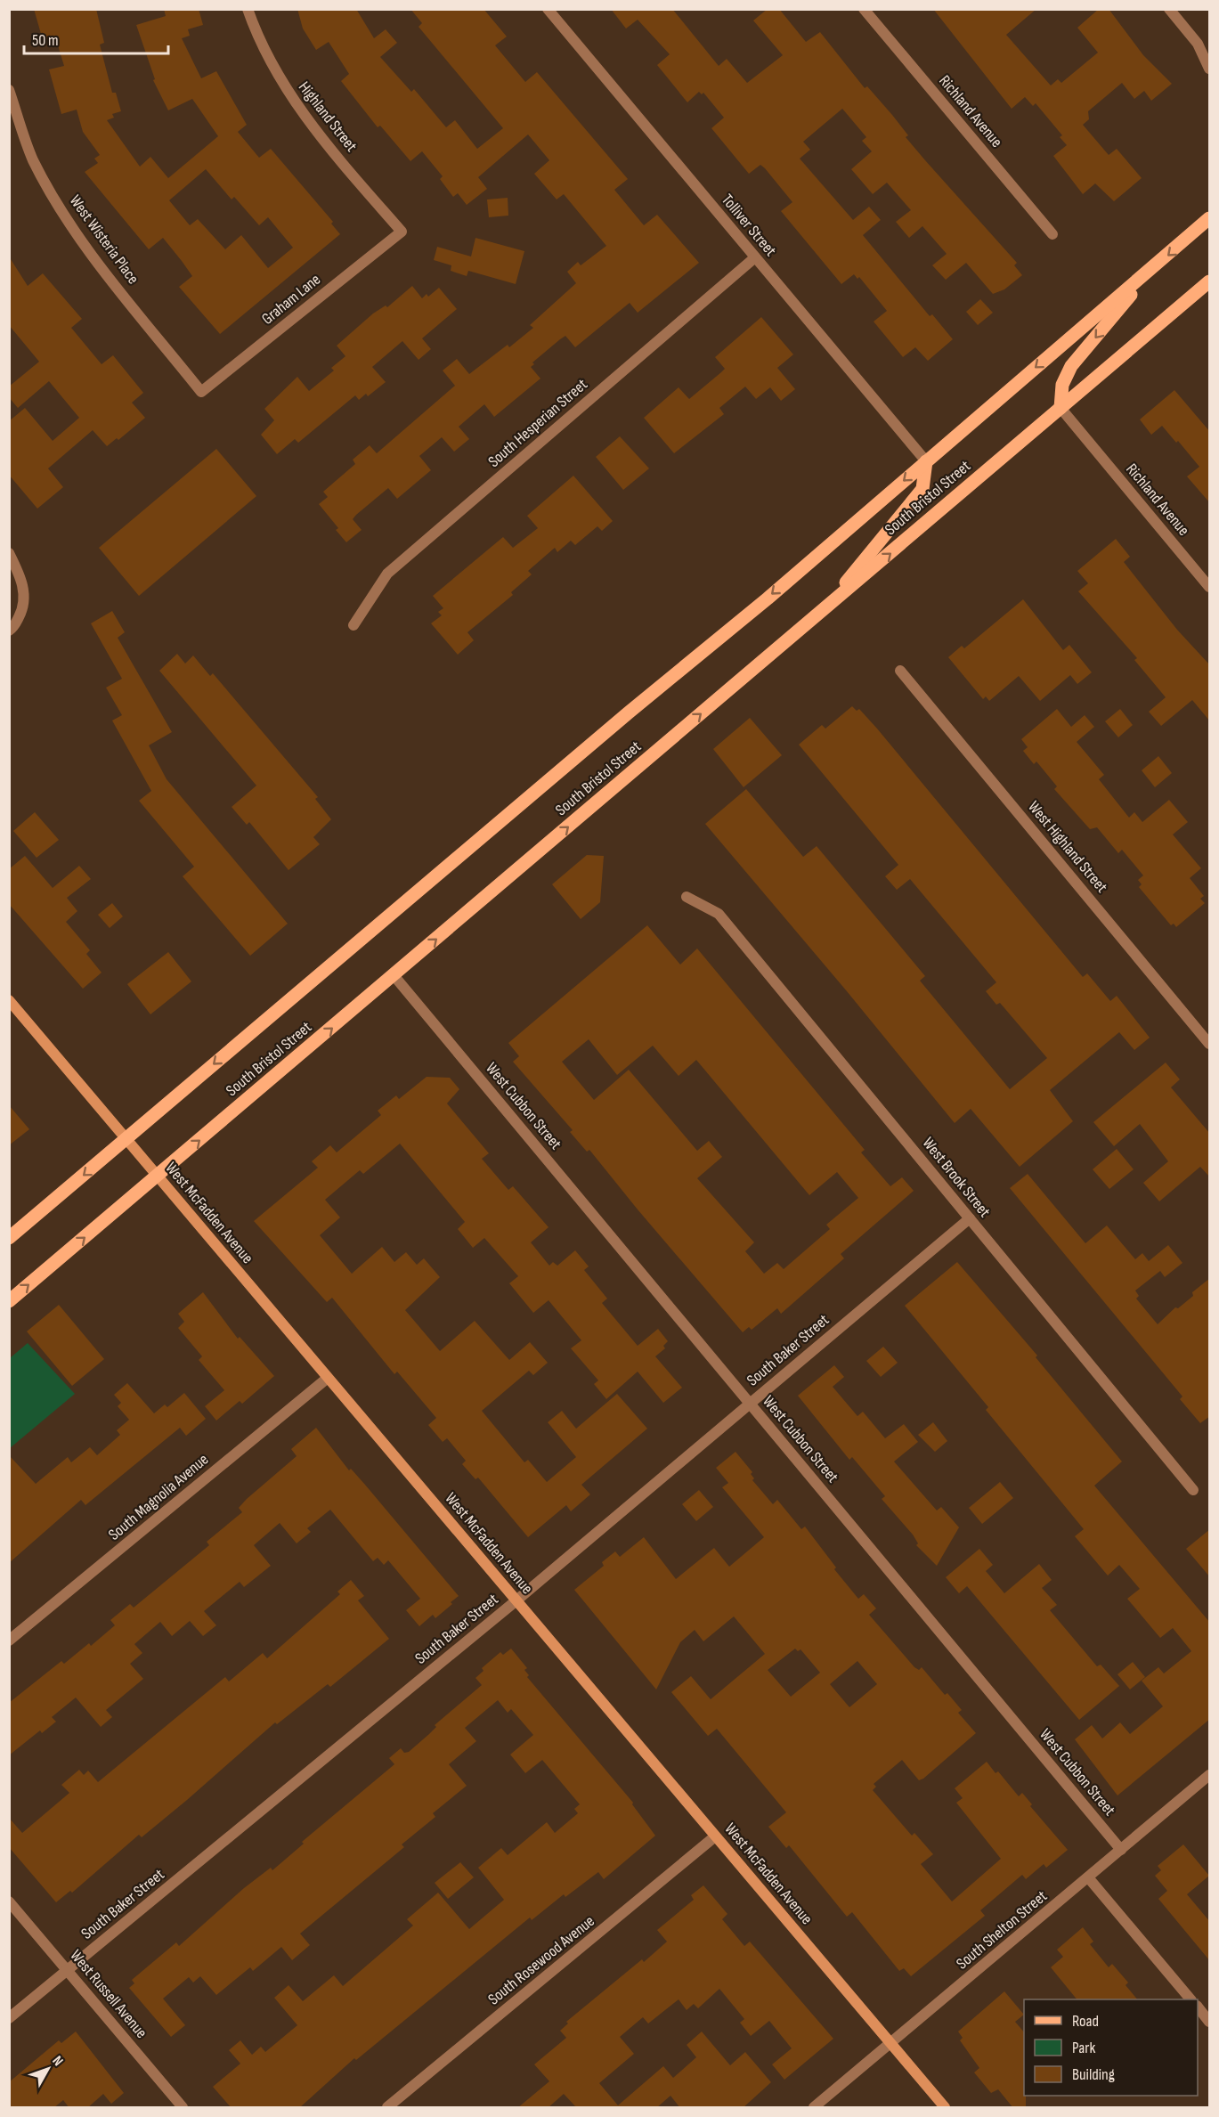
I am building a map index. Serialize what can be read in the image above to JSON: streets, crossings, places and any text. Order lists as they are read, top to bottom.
{
  "streets": {
    "main road": ["South Bristol Street"],
    "street": [
      "Richland Avenue",
      "Highland Street",
      "Tolliver Street",
      "West Wisteria Place",
      "Graham Lane",
      "South Hesperian Street",
      "West Highland Street",
      "West Cubbon Street",
      "West Brook Street",
      "West McFadden Avenue",
      "South Baker Street",
      "South Magnolia Avenue",
      "South Shelton Street",
      "South Rosewood Avenue",
      "West Russell Avenue"
    ]
  },
  "crossings": [
    ["Richland Avenue", "South Bristol Street"],
    ["Highland Street", "Graham Lane"],
    ["Tolliver Street", "South Hesperian Street"],
    ["Tolliver Street", "South Bristol Street"],
    ["West Wisteria Place", "Graham Lane"],
    ["South Bristol Street", "West Cubbon Street"],
    ["South Bristol Street", "West McFadden Avenue"],
    ["West Cubbon Street", "South Baker Street"],
    ["West Cubbon Street", "South Shelton Street"],
    ["West Brook Street", "South Baker Street"],
    ["West McFadden Avenue", "South Baker Street"],
    ["West McFadden Avenue", "South Magnolia Avenue"],
    ["West McFadden Avenue", "South Shelton Street"],
    ["West McFadden Avenue", "South Rosewood Avenue"],
    ["South Baker Street", "West Russell Avenue"]
  ],
  "legend": ["Road", "Park", "Building"],
  "scale_bar": "50 m",
  "north": "top right"
}
